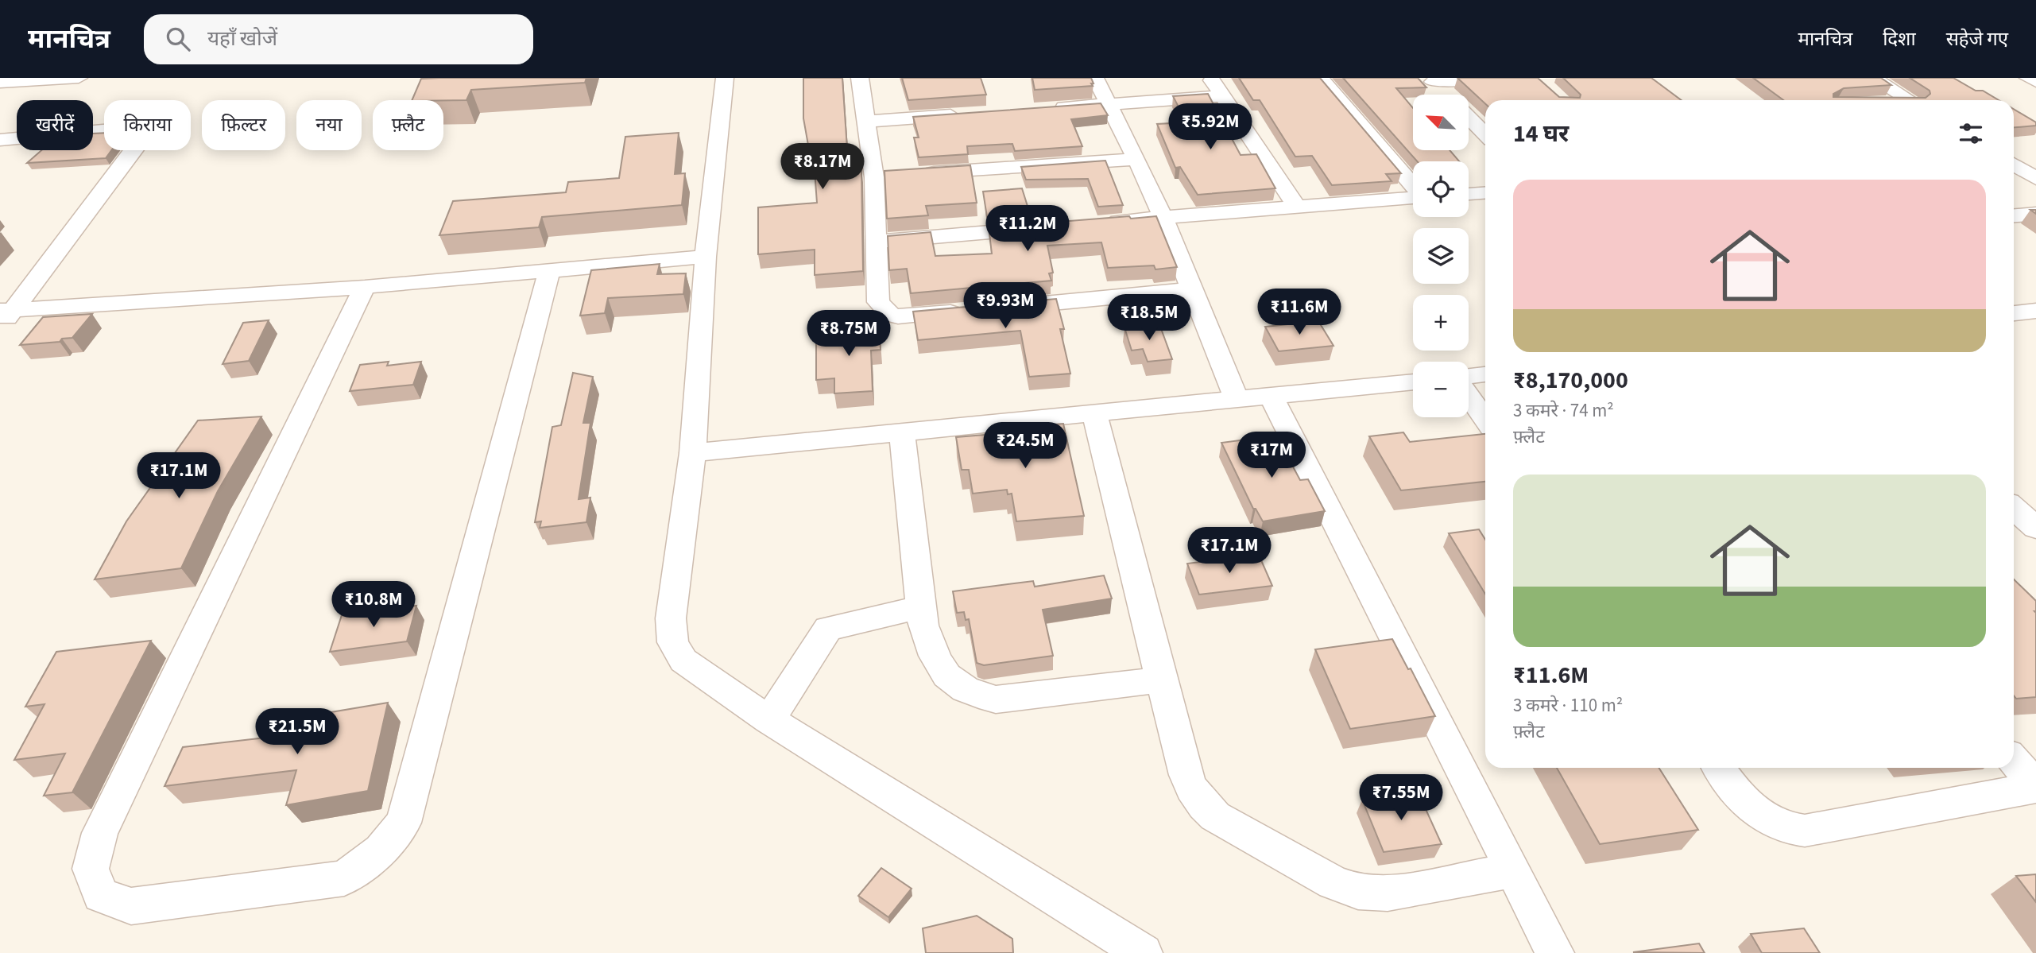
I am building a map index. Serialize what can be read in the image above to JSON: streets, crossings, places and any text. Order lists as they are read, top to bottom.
{
  "north": "top left",
  "page": {
    "header": "मानचित्र",
    "search": "यहाँ खोजें",
    "nav": ["मानचित्र", "दिशा", "सहेजे गए"],
    "map_buttons": ["+", "−"],
    "chip": [
      "खरीदें",
      "किराया",
      "फ़िल्टर",
      "नया",
      "फ़्लैट"
    ],
    "heading": "14 घर",
    "price": [
      "₹5.92M",
      "₹8.17M",
      "₹11.2M",
      "₹9.93M",
      "₹11.6M",
      "₹18.5M",
      "₹8.75M",
      "₹24.5M",
      "₹17M",
      "₹17.1M",
      "₹17.1M",
      "₹10.8M",
      "₹21.5M",
      "₹7.55M"
    ],
    "list": [
      {
        "name": "₹8,170,000",
        "note": "3 कमरे · 74 m² · फ़्लैट"
      },
      {
        "name": "₹11.6M",
        "note": "3 कमरे · 110 m² · फ़्लैट"
      }
    ]
  }
}
